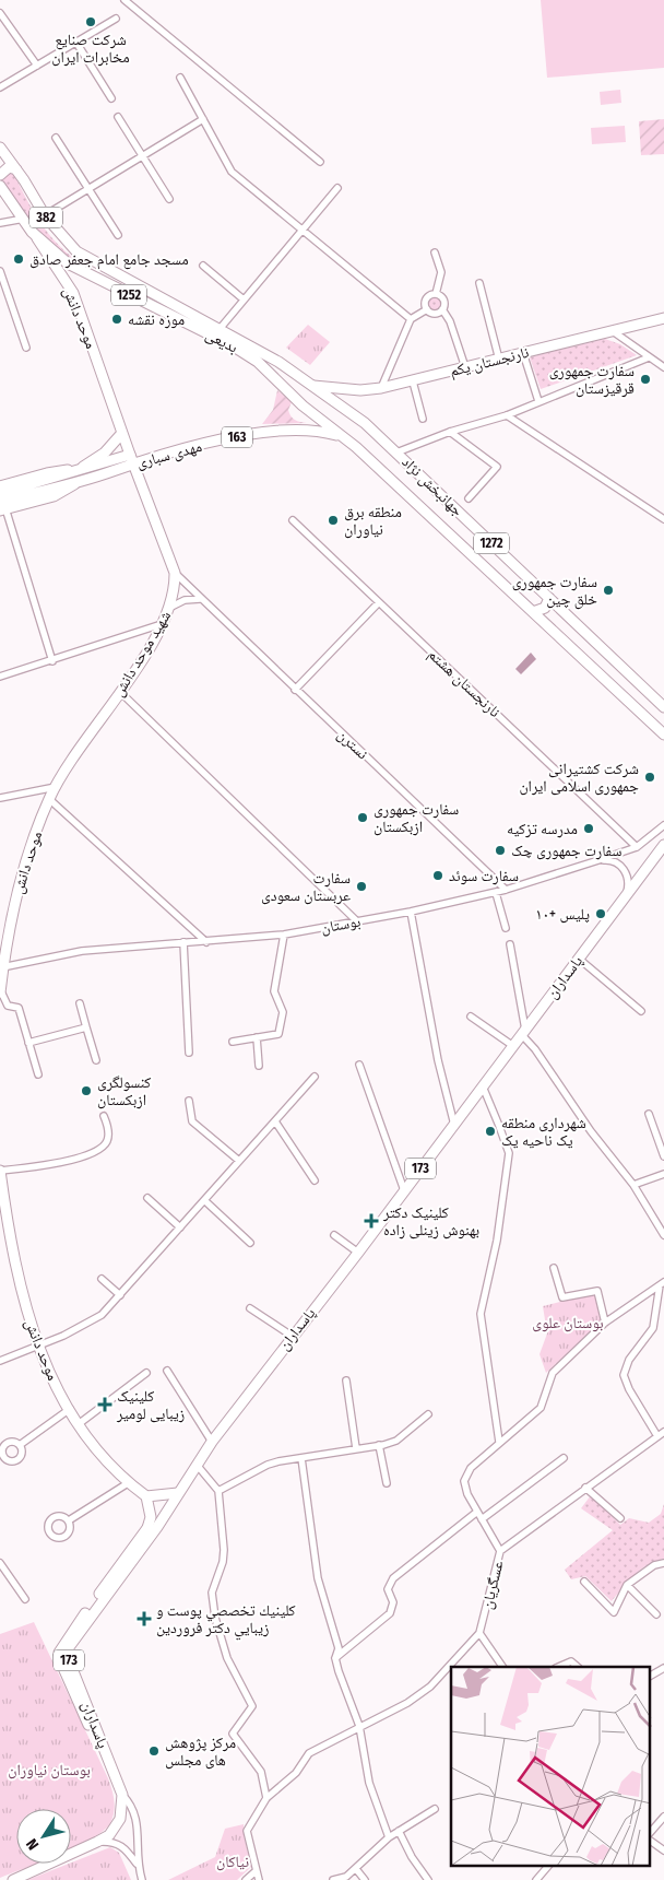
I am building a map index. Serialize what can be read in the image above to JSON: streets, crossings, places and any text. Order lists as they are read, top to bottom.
{
  "streets": {
    "main road": [
      "382",
      "1252",
      "موحد دانش",
      "بدیعی",
      "نارنجستان یکم",
      "163",
      "مهدی سباری",
      "جهانبخش نژاد",
      "1272",
      "شهید موحد دانش",
      "پاسداران",
      "173"
    ],
    "street": [
      "نارنجستان هشتم",
      "نسترن",
      "بوستان",
      "عسگریان"
    ]
  },
  "crossings": [
    ["382", "بدیعی"],
    ["موحد دانش", "بدیعی"],
    ["موحد دانش", "مهدی سباری"],
    ["موحد دانش", "شهید موحد دانش"],
    ["موحد دانش", "بوستان"],
    ["موحد دانش", "پاسداران"],
    ["بدیعی", "نارنجستان یکم"],
    ["بدیعی", "مهدی سباری"],
    ["بدیعی", "جهانبخش نژاد"],
    ["نارنجستان یکم", "جهانبخش نژاد"],
    ["مهدی سباری", "جهانبخش نژاد"],
    ["مهدی سباری", "شهید موحد دانش"],
    ["شهید موحد دانش", "نسترن"],
    ["نارنجستان هشتم", "بوستان"],
    ["نسترن", "بوستان"]
  ],
  "parks": ["بوستان علوی", "بوستان نیاوران", "نیاکان"],
  "places": {
    "other": [
      "شرکت صنایع مخابرات ایران",
      "مسجد جامع امام جعفر صادق",
      "موزه نقشه",
      "سفارت جمهوری قرقیزستان",
      "منطقه برق نیاوران",
      "سفارت جمهوری خلق چین",
      "شرکت کشتیرانی جمهوری اسلامی ایران",
      "سفارت جمهوری ازبکستان",
      "مدرسه تزکیه",
      "سفارت جمهوری چک",
      "سفارت سوئد",
      "سفارت عربستان سعودی",
      "پلیس +١٠",
      "کنسولگری ازبکستان",
      "شهرداری منطقه یک ناحیه یک",
      "مرکز پژوهش های مجلس"
    ],
    "health": ["کلینیک دکتر بهنوش زینلی زاده", "کلینیک زیبایی لومیر", "كلينيك تخصصي پوست و زيبايي دكتر فروردين"]
  },
  "north": "bottom left"
}
